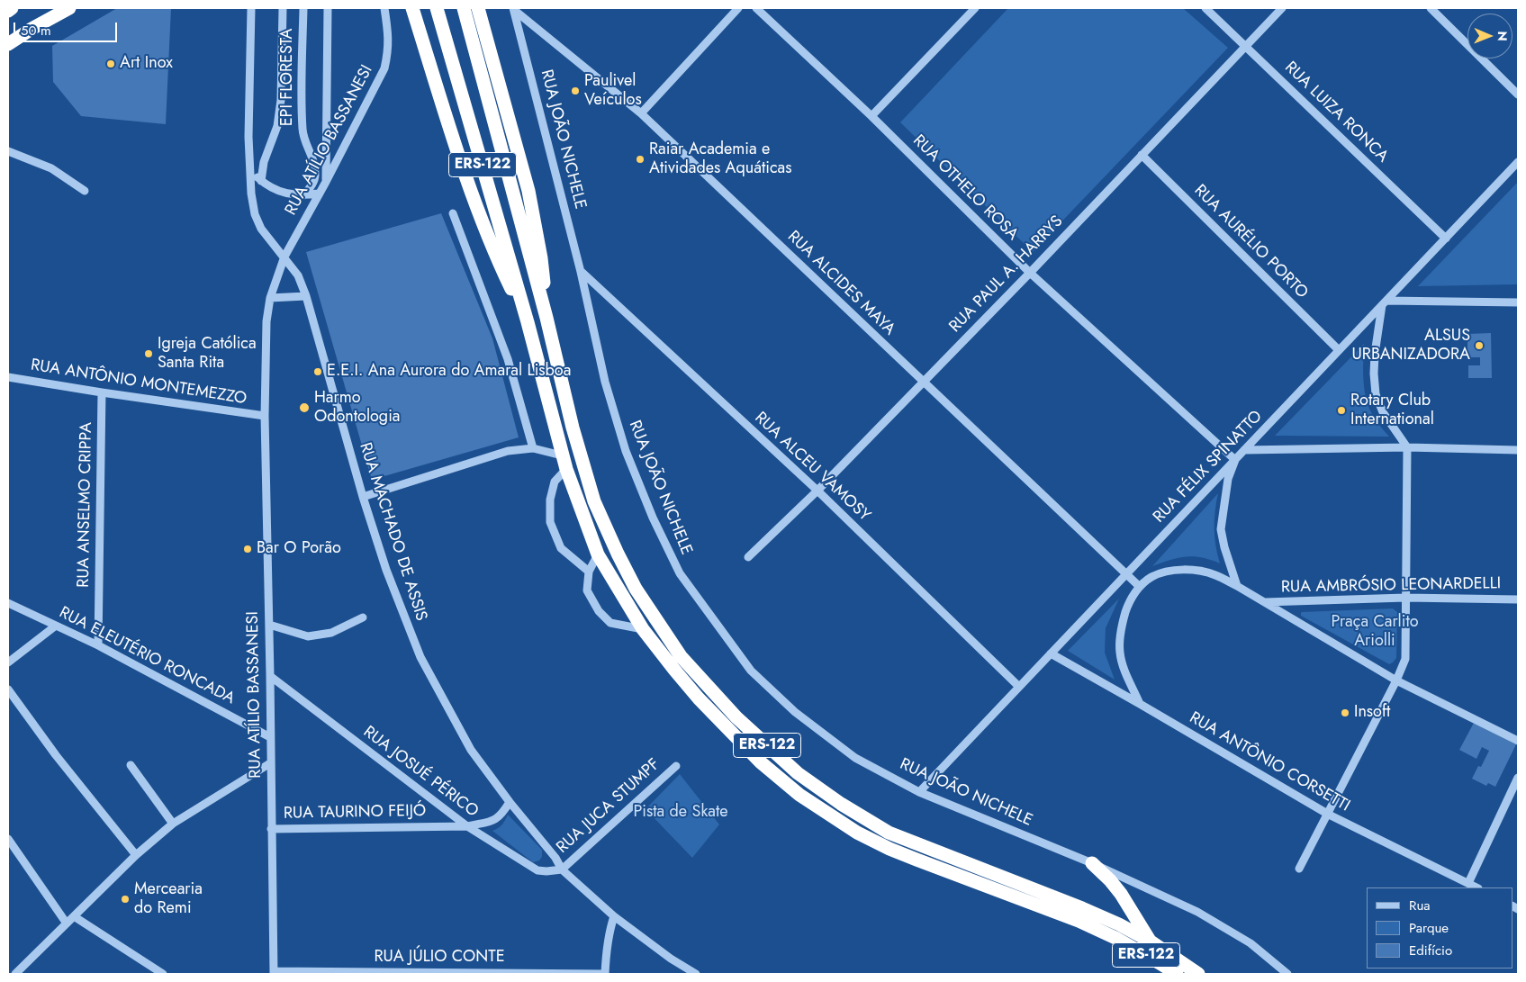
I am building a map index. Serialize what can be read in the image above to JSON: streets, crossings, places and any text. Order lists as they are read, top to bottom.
{
  "streets": {
    "highway": ["ERS-122"],
    "street": [
      "EPI FLORESTA",
      "RUA LUIZA RONCA",
      "RUA JOÃO NICHELE",
      "RUA ATÍLIO BASSANESI",
      "RUA OTHELO ROSA",
      "RUA AURÉLIO PORTO",
      "RUA PAUL A. HARRYS",
      "RUA ALCIDES MAYA",
      "RUA ANTÔNIO MONTEMEZZO",
      "RUA ALCEU VAMOSY",
      "RUA FÉLIX SPINATTO",
      "RUA ANSELMO CRIPPA",
      "RUA MACHADO DE ASSIS",
      "RUA AMBRÓSIO LEONARDELLI",
      "RUA ELEUTÉRIO RONCADA",
      "RUA ANTÔNIO CORSETTI",
      "RUA JOSUÉ PÉRICO",
      "RUA JUCA STUMPF",
      "RUA TAURINO FEIJÓ",
      "RUA JÚLIO CONTE"
    ]
  },
  "crossings": [
    ["RUA LUIZA RONCA", "RUA PAUL A. HARRYS"],
    ["RUA LUIZA RONCA", "RUA FÉLIX SPINATTO"],
    ["RUA JOÃO NICHELE", "RUA ALCIDES MAYA"],
    ["RUA JOÃO NICHELE", "RUA ALCEU VAMOSY"],
    ["RUA JOÃO NICHELE", "RUA FÉLIX SPINATTO"],
    ["RUA ATÍLIO BASSANESI", "RUA ANTÔNIO MONTEMEZZO"],
    ["RUA ATÍLIO BASSANESI", "RUA MACHADO DE ASSIS"],
    ["RUA ATÍLIO BASSANESI", "RUA ELEUTÉRIO RONCADA"],
    ["RUA ATÍLIO BASSANESI", "RUA JOSUÉ PÉRICO"],
    ["RUA ATÍLIO BASSANESI", "RUA TAURINO FEIJÓ"],
    ["RUA ATÍLIO BASSANESI", "RUA JÚLIO CONTE"],
    ["RUA OTHELO ROSA", "RUA PAUL A. HARRYS"],
    ["RUA OTHELO ROSA", "RUA FÉLIX SPINATTO"],
    ["RUA AURÉLIO PORTO", "RUA PAUL A. HARRYS"],
    ["RUA AURÉLIO PORTO", "RUA FÉLIX SPINATTO"],
    ["RUA PAUL A. HARRYS", "RUA ALCIDES MAYA"],
    ["RUA PAUL A. HARRYS", "RUA ALCEU VAMOSY"],
    ["RUA ALCIDES MAYA", "RUA FÉLIX SPINATTO"],
    ["RUA ANTÔNIO MONTEMEZZO", "RUA ANSELMO CRIPPA"],
    ["RUA ALCEU VAMOSY", "RUA FÉLIX SPINATTO"],
    ["RUA FÉLIX SPINATTO", "RUA ANTÔNIO CORSETTI"],
    ["RUA ANSELMO CRIPPA", "RUA ELEUTÉRIO RONCADA"],
    ["RUA MACHADO DE ASSIS", "RUA JOSUÉ PÉRICO"],
    ["RUA MACHADO DE ASSIS", "RUA JUCA STUMPF"],
    ["RUA MACHADO DE ASSIS", "RUA TAURINO FEIJÓ"],
    ["RUA JOSUÉ PÉRICO", "RUA JUCA STUMPF"],
    ["RUA JOSUÉ PÉRICO", "RUA TAURINO FEIJÓ"]
  ],
  "parks": ["Praça Carlito Ariolli", "Pista de Skate"],
  "places": [
    "Art Inox",
    "Paulivel Veículos",
    "Raiar Academia e Atividades Aquáticas",
    "ALSUS URBANIZADORA",
    "Igreja Católica Santa Rita",
    "E.E.I. Ana Aurora do Amaral Lisboa",
    "Harmo Odontologia",
    "Rotary Club International",
    "Bar O Porão",
    "Insoft",
    "Mercearia do Remi"
  ],
  "legend": ["Rua", "Parque", "Edifício"],
  "scale_bar": "50 m",
  "north": "right"
}
